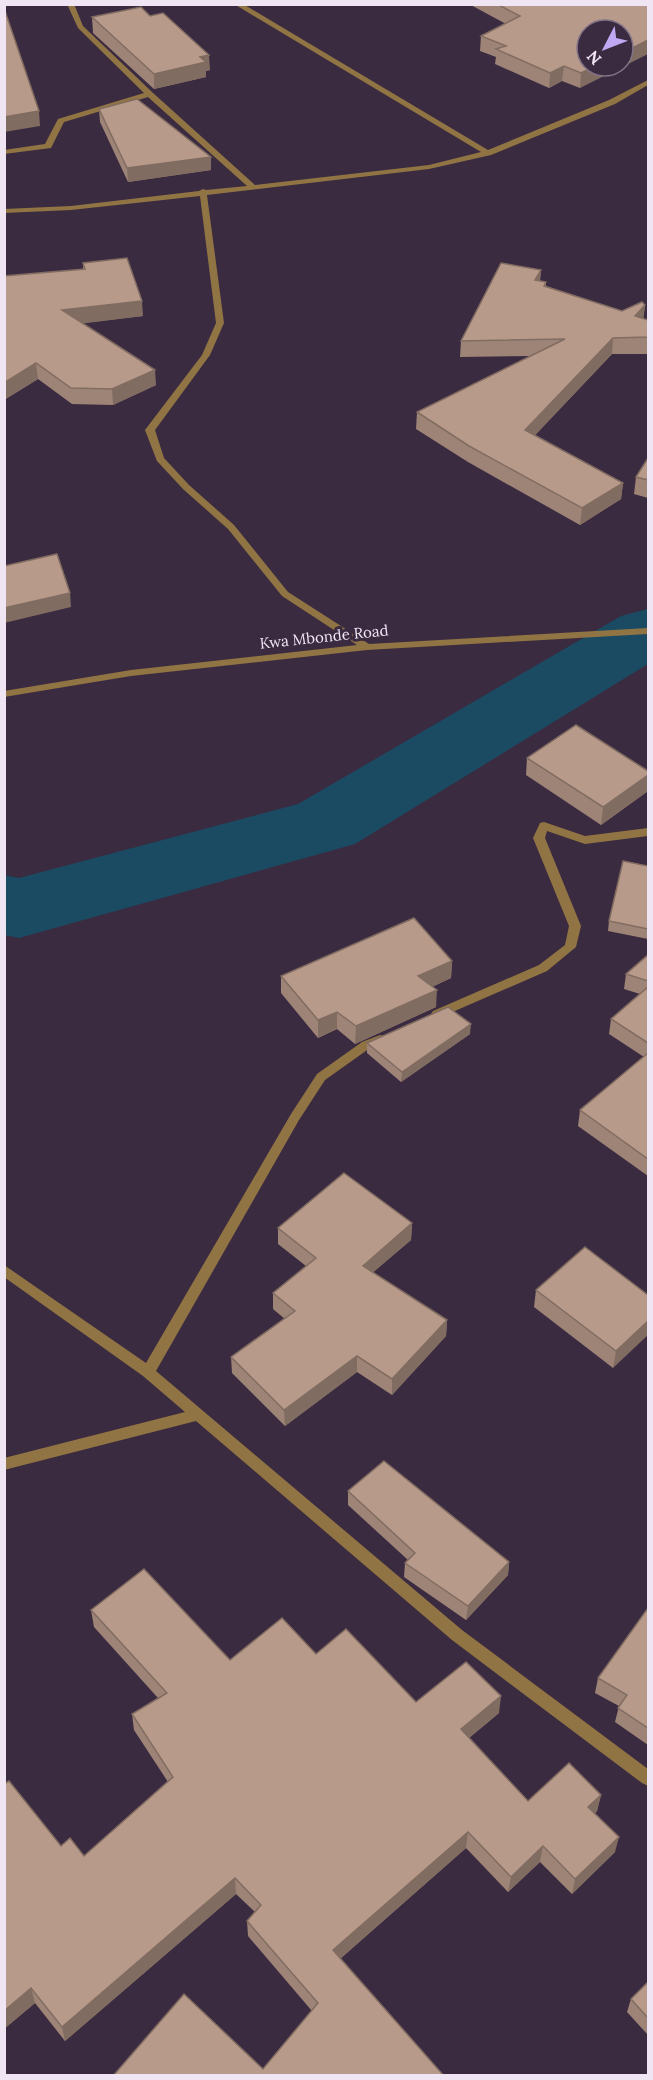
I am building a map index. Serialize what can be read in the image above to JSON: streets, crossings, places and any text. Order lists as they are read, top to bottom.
{
  "streets": {
    "street": ["Kwa Mbonde Road"]
  },
  "north": "bottom left"
}
